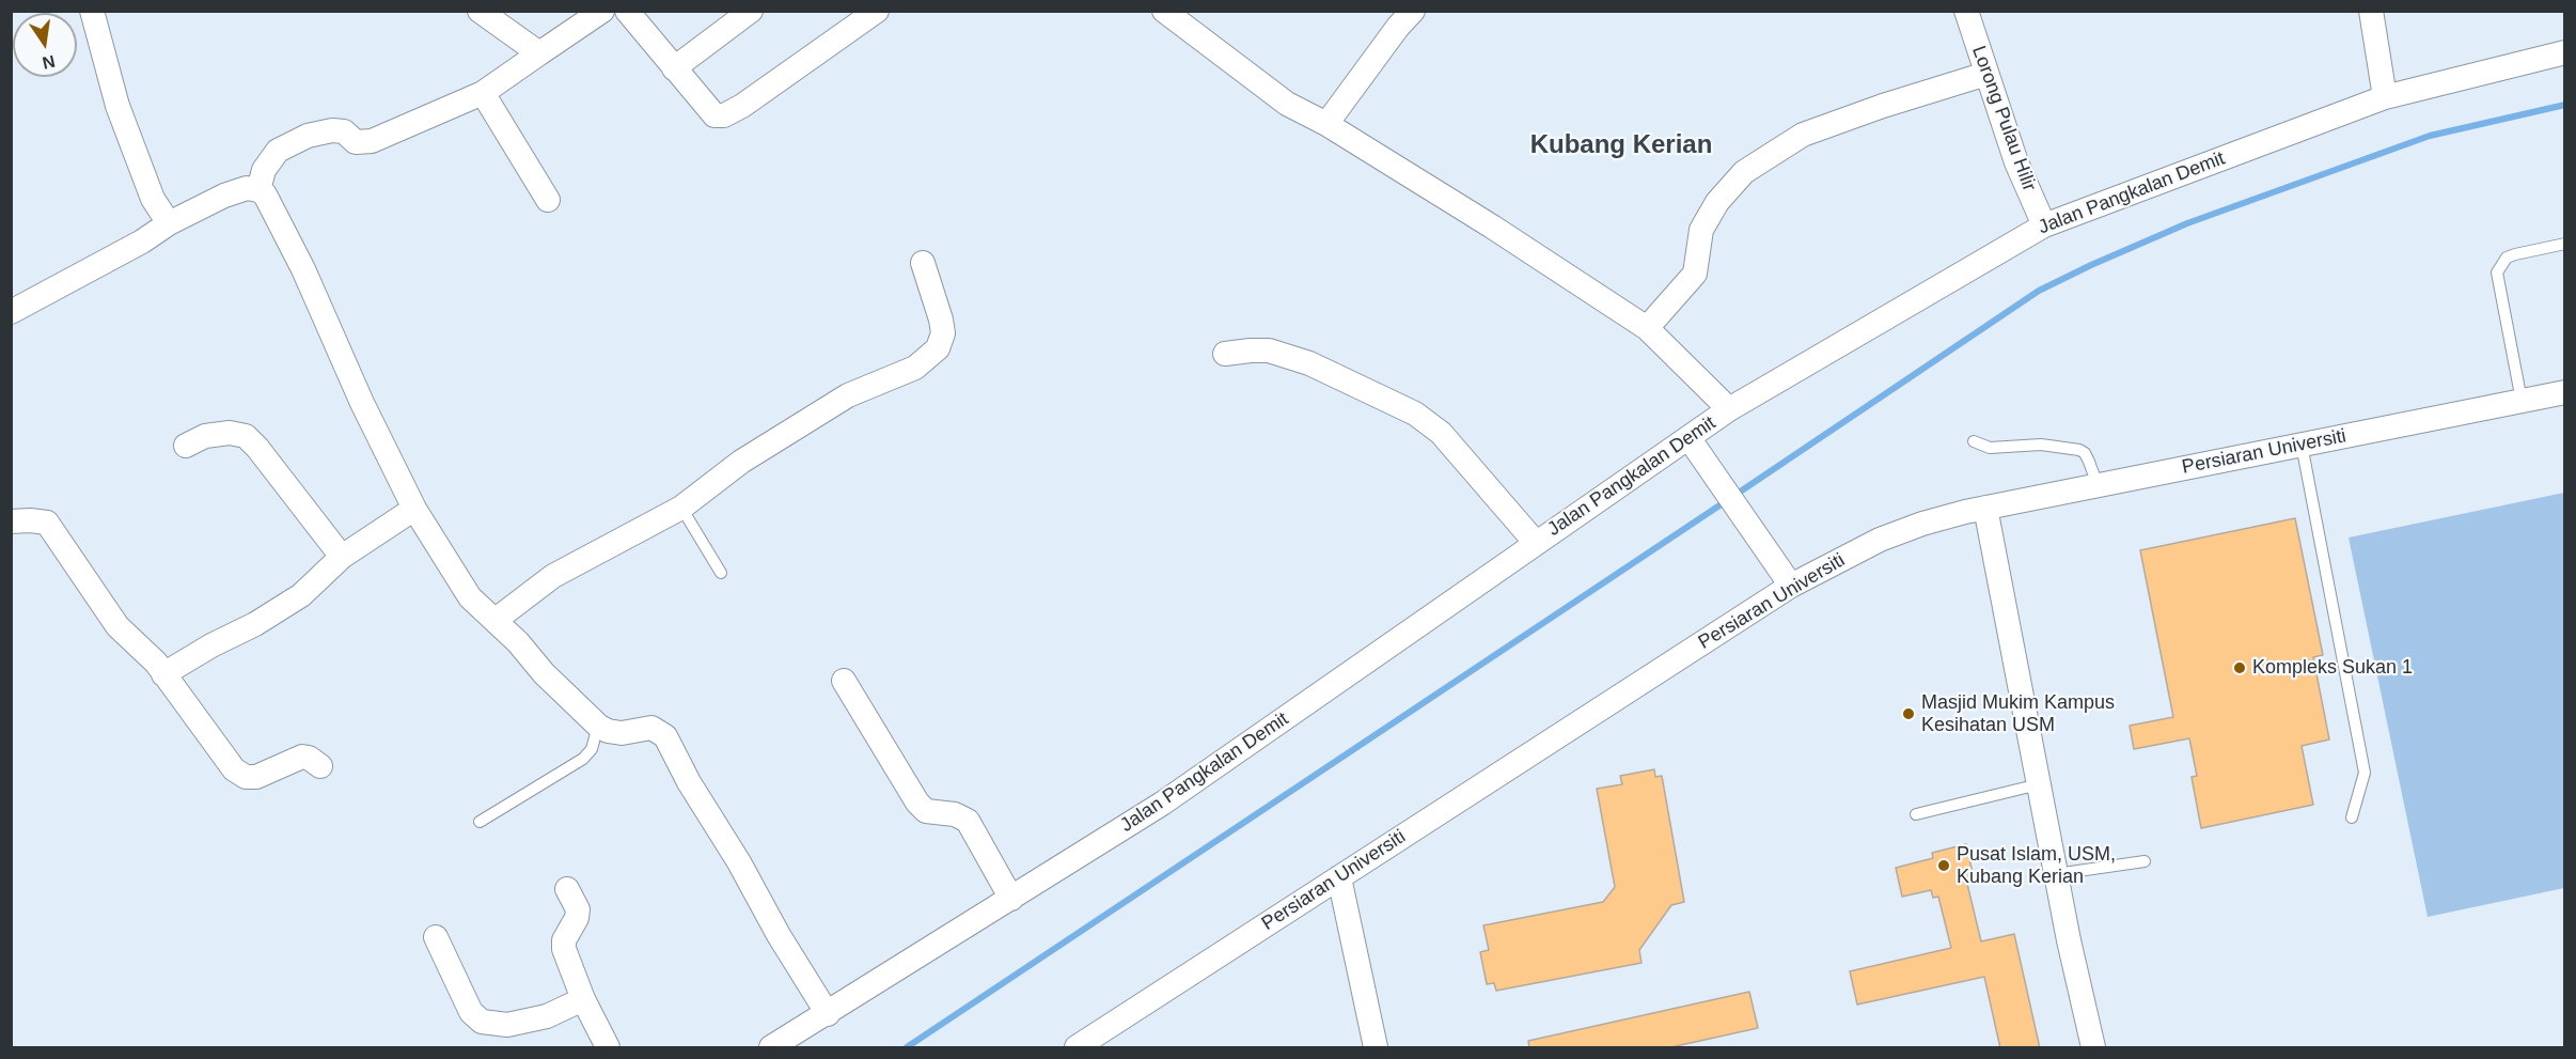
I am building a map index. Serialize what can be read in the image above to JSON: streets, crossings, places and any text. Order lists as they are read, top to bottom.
{
  "streets": {
    "street": ["Lorong Pulau Hilir", "Jalan Pangkalan Demit", "Persiaran Universiti"]
  },
  "crossings": [
    ["Lorong Pulau Hilir", "Jalan Pangkalan Demit"]
  ],
  "districts": ["Kubang Kerian"],
  "places": ["Kompleks Sukan 1", "Masjid Mukim Kampus Kesihatan USM", "Pusat Islam, USM, Kubang Kerian"],
  "north": "bottom"
}
